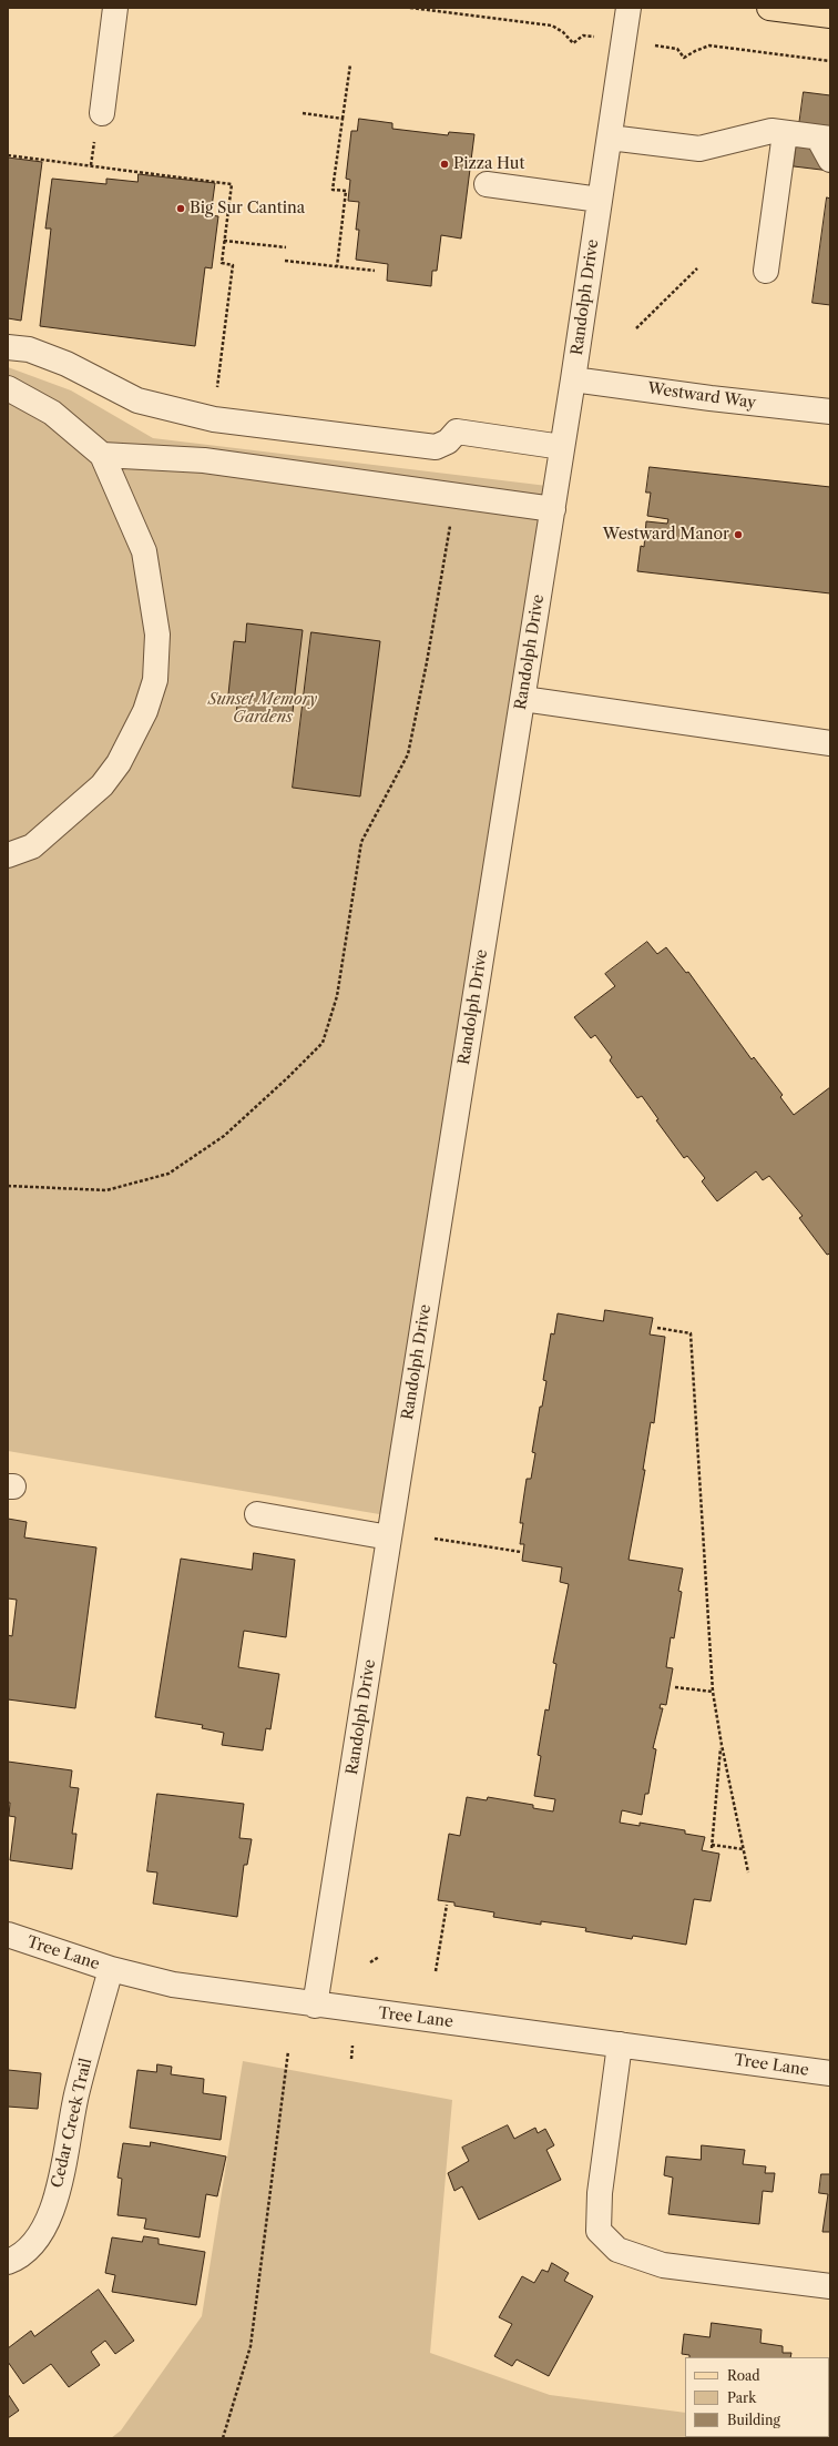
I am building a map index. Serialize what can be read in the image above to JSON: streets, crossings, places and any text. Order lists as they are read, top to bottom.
{
  "streets": {
    "street": [
      "Randolph Drive",
      "Westward Way",
      "Tree Lane",
      "Cedar Creek Trail"
    ]
  },
  "crossings": [
    ["Randolph Drive", "Westward Way"],
    ["Randolph Drive", "Tree Lane"],
    ["Tree Lane", "Cedar Creek Trail"]
  ],
  "parks": ["Sunset Memory Gardens"],
  "places": ["Pizza Hut", "Big Sur Cantina", "Westward Manor"],
  "legend": ["Road", "Park", "Building"]
}
